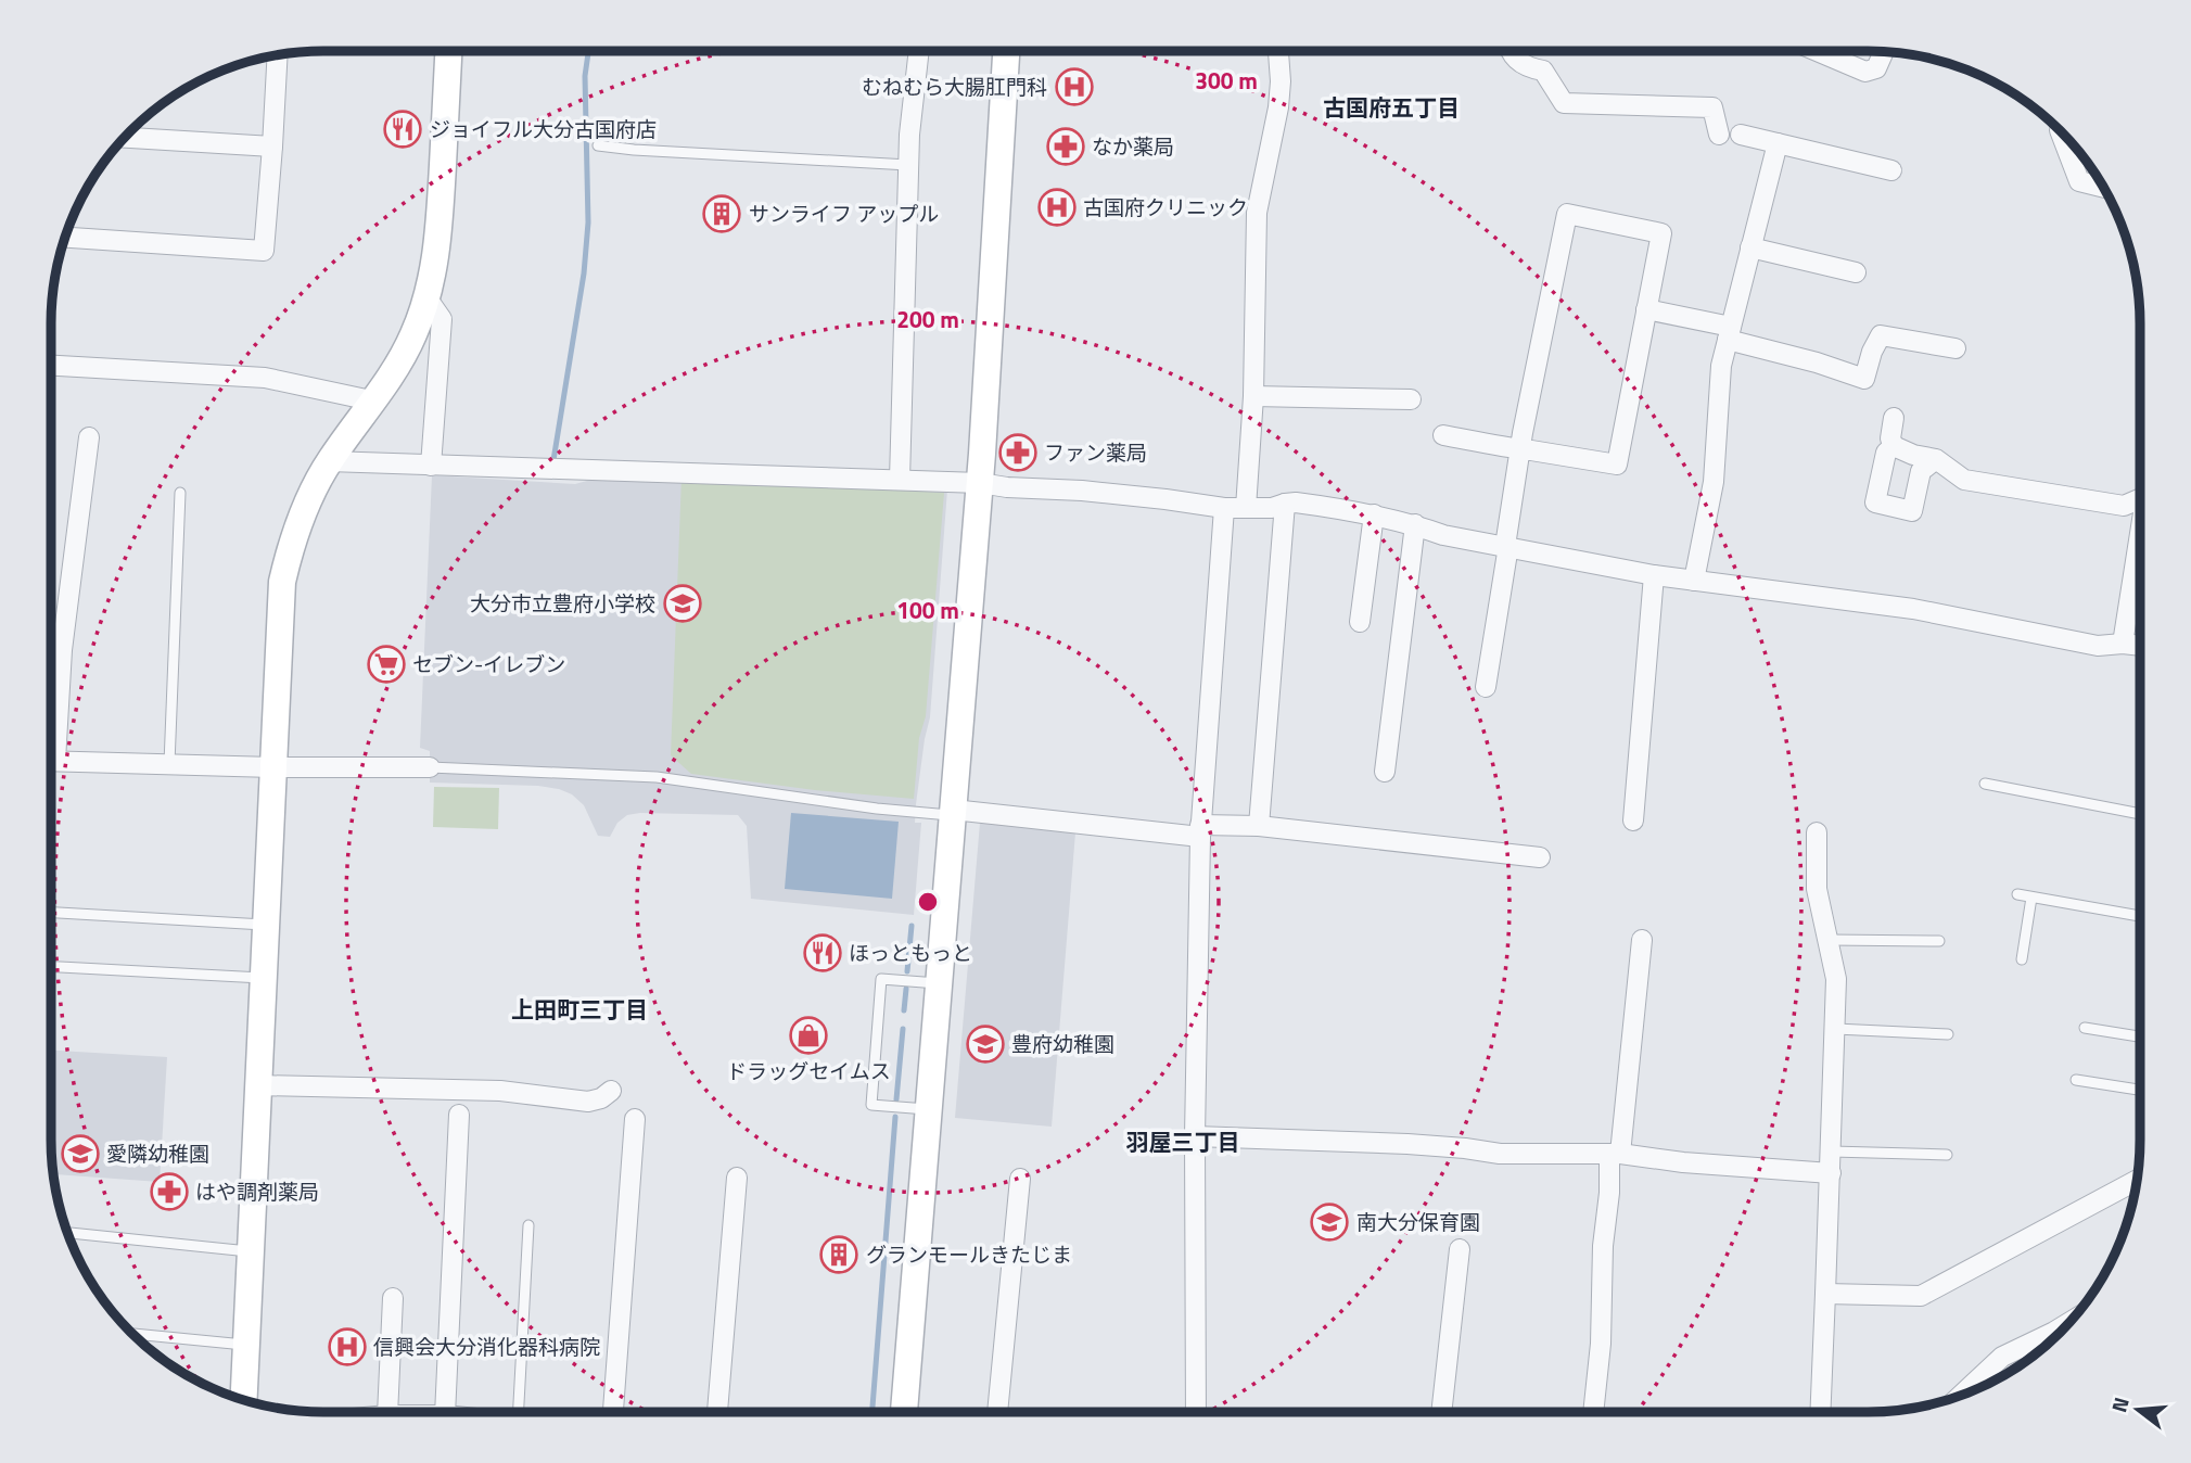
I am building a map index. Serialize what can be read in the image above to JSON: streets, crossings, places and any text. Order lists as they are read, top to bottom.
{
  "districts": ["古国府五丁目", "上田町三丁目", "羽屋三丁目"],
  "places": {
    "hospital": ["むねむら大腸肛門科", "古国府クリニック", "信興会大分消化器科病院"],
    "restaurant": ["ジョイフル大分古国府店", "ほっともっと"],
    "pharmacy": ["なか薬局", "ファン薬局", "はや調剤薬局"],
    "building": ["サンライフ アップル", "グランモールきたじま"],
    "school or university": [
      "大分市立豊府小学校",
      "豊府幼稚園",
      "愛隣幼稚園",
      "南大分保育園"
    ],
    "supermarket": ["セブン-イレブン"],
    "shop": ["ドラッグセイムス"]
  },
  "north": "left",
  "rings": ["300 m", "200 m", "100 m"]
}
